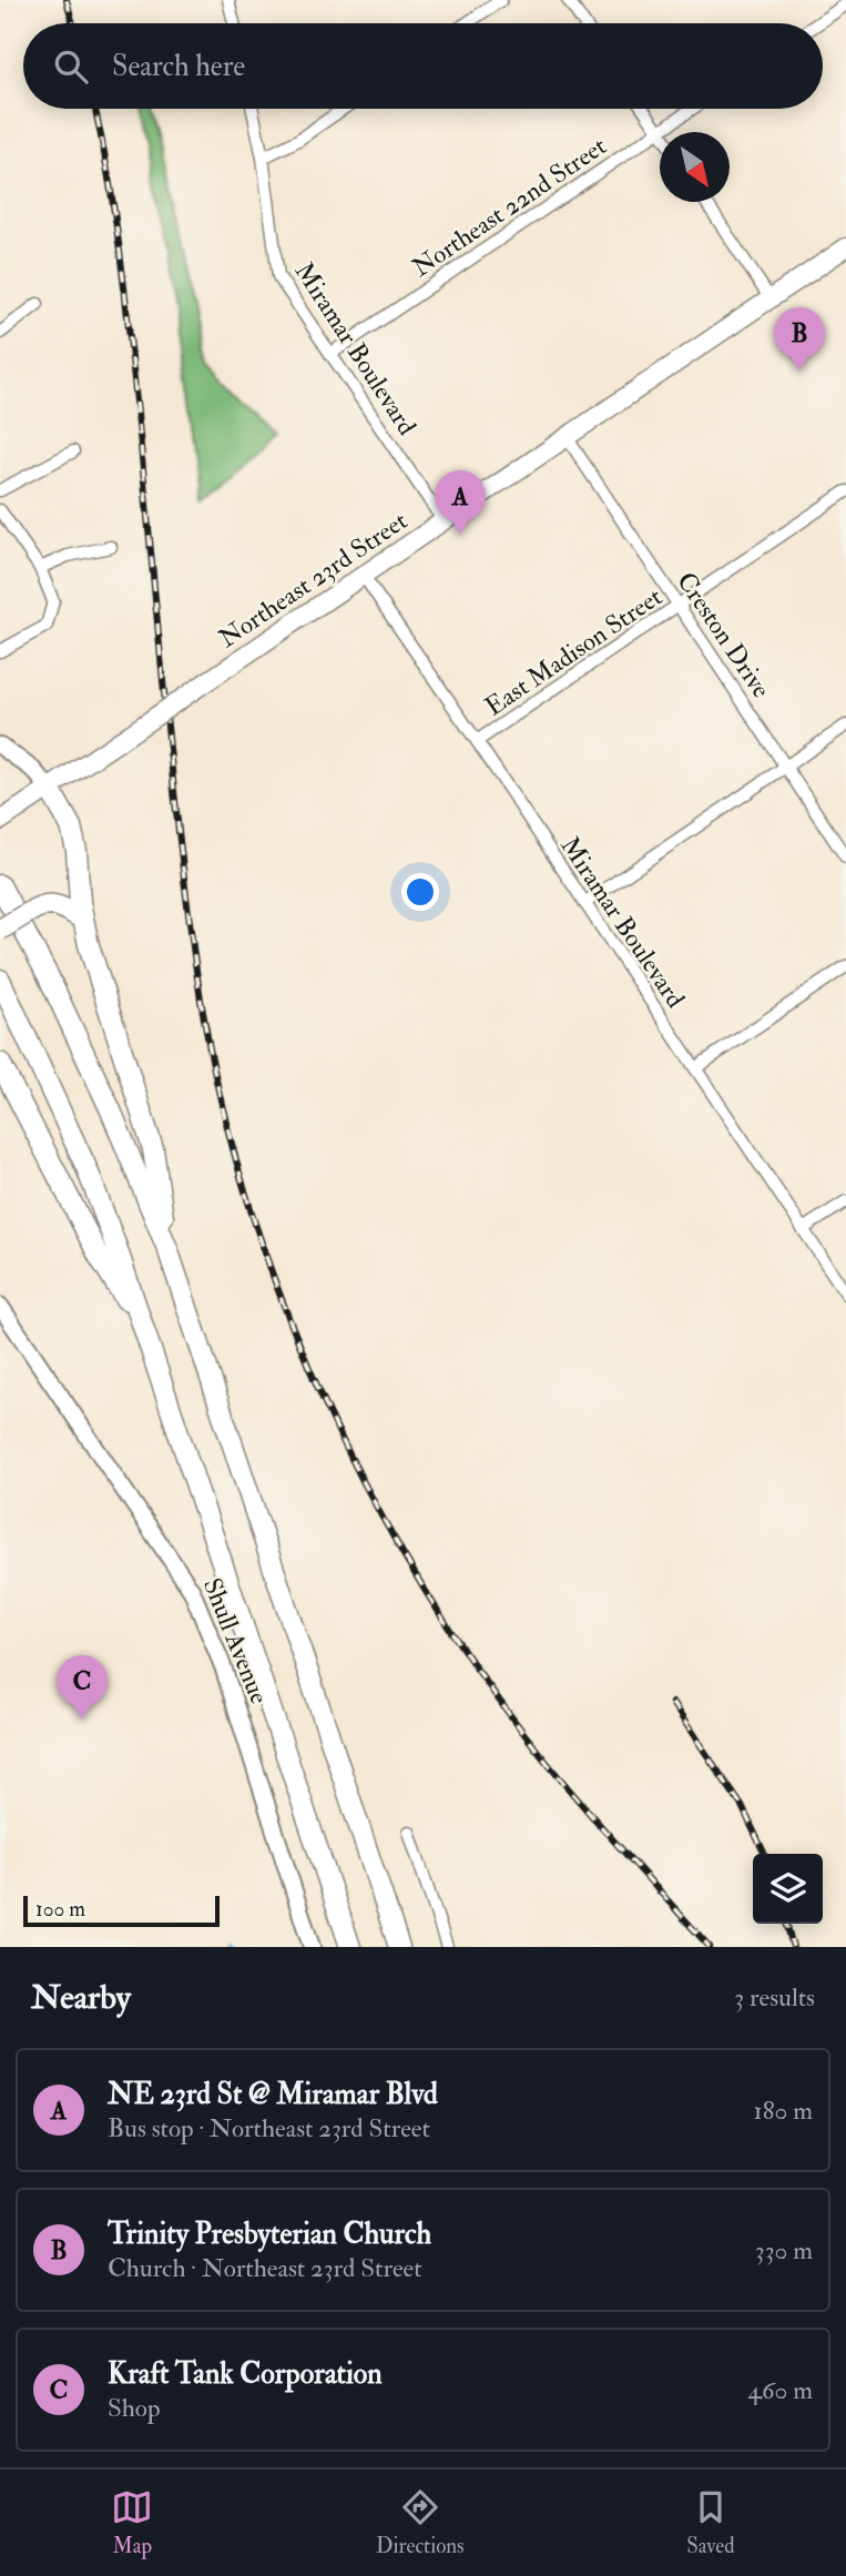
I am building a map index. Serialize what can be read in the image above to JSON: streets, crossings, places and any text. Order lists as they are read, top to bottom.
{
  "streets": {
    "main road": ["Northeast 23rd Street"],
    "street": [
      "Northeast 22nd Street",
      "Miramar Boulevard",
      "Creston Drive",
      "East Madison Street",
      "Shull Avenue"
    ]
  },
  "crossings": [
    ["Northeast 22nd Street", "Miramar Boulevard"],
    ["Miramar Boulevard", "Northeast 23rd Street"],
    ["Miramar Boulevard", "East Madison Street"],
    ["Northeast 23rd Street", "Creston Drive"],
    ["Creston Drive", "East Madison Street"]
  ],
  "scale_bar": "100 m",
  "north": "bottom right",
  "page": {
    "search": "Search here",
    "pins": ["B", "A", "C"],
    "scale": "100 m",
    "heading": ["Nearby", "3 results"],
    "list": [
      {
        "mark": "A",
        "name": "NE 23rd St @ Miramar Blvd",
        "note": "Bus stop · Northeast 23rd Street",
        "value": "180 m"
      },
      {
        "mark": "B",
        "name": "Trinity Presbyterian Church",
        "note": "Church · Northeast 23rd Street",
        "value": "330 m"
      },
      {
        "mark": "C",
        "name": "Kraft Tank Corporation",
        "note": "Shop",
        "value": "460 m"
      }
    ],
    "nav": ["Map", "Directions", "Saved"]
  }
}
